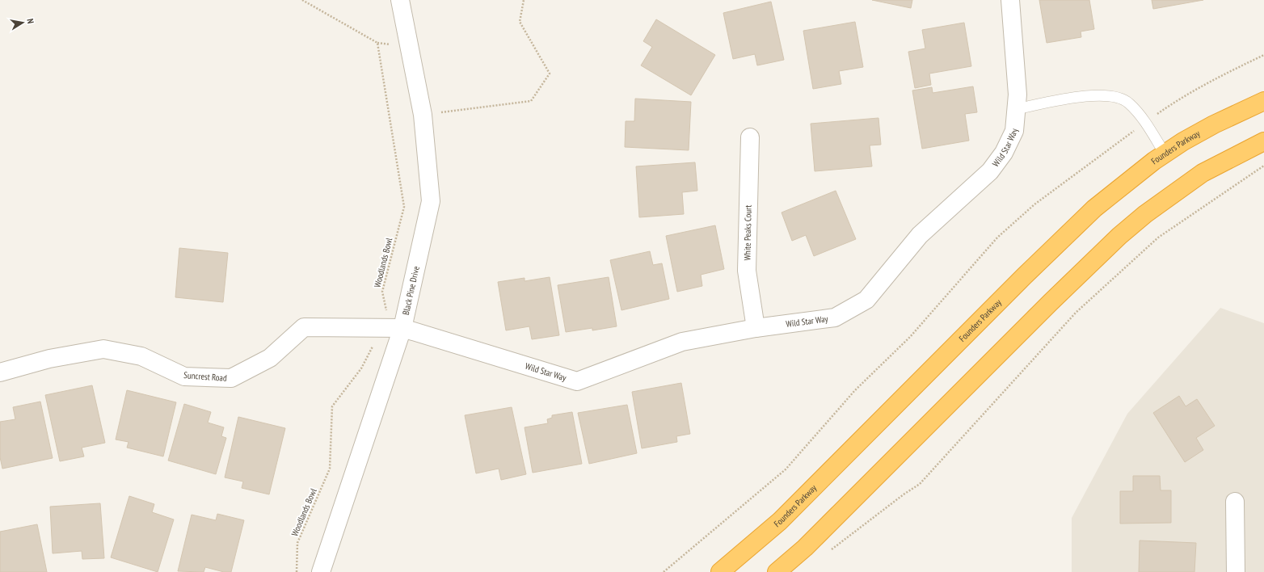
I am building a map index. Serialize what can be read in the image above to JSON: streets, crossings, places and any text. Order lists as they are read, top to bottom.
{
  "streets": {
    "highway": ["Founders Parkway"],
    "street": [
      "Wild Star Way",
      "White Peaks Court",
      "Black Pine Drive",
      "Suncrest Road"
    ],
    "path": ["Woodlands Bowl"]
  },
  "crossings": [
    ["Wild Star Way", "White Peaks Court"],
    ["Wild Star Way", "Black Pine Drive"],
    ["Wild Star Way", "Suncrest Road"],
    ["Woodlands Bowl", "Suncrest Road"],
    ["Black Pine Drive", "Suncrest Road"]
  ],
  "north": "right"
}
